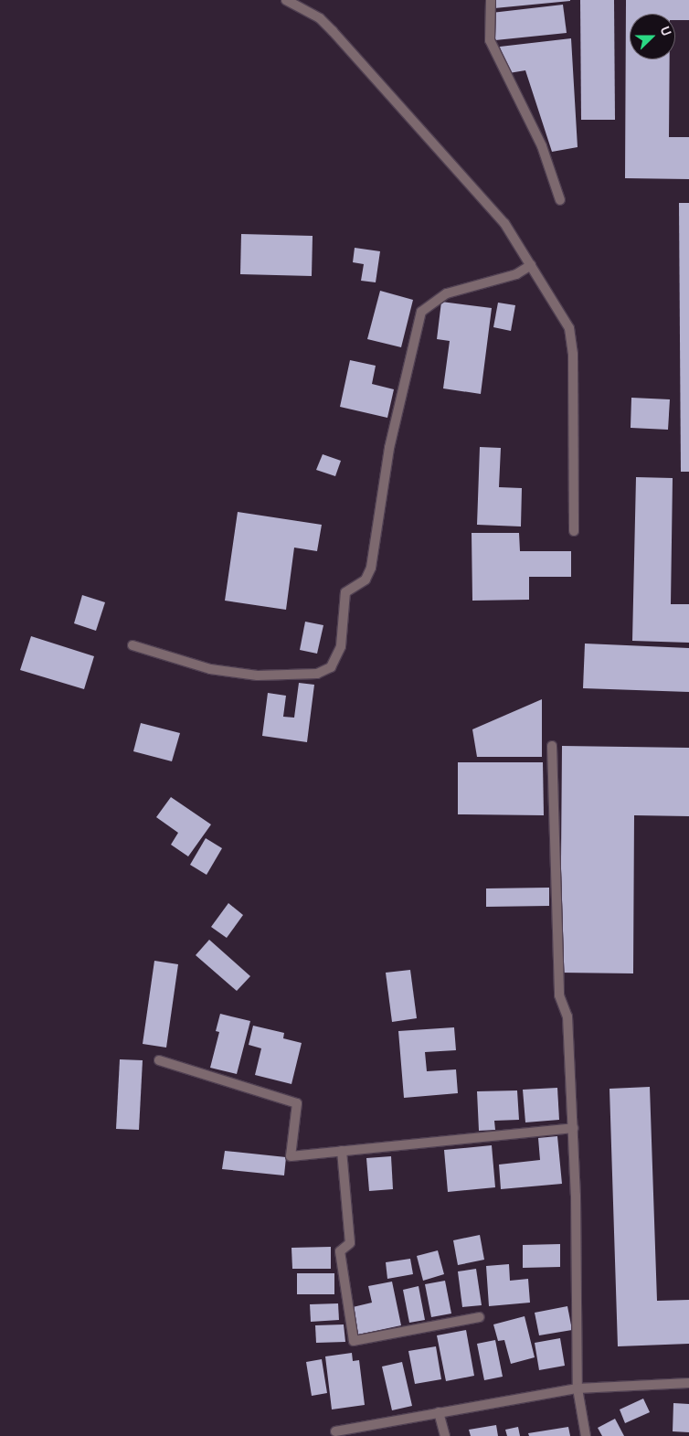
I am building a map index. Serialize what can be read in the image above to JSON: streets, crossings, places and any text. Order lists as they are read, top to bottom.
{
  "north": "right"
}
